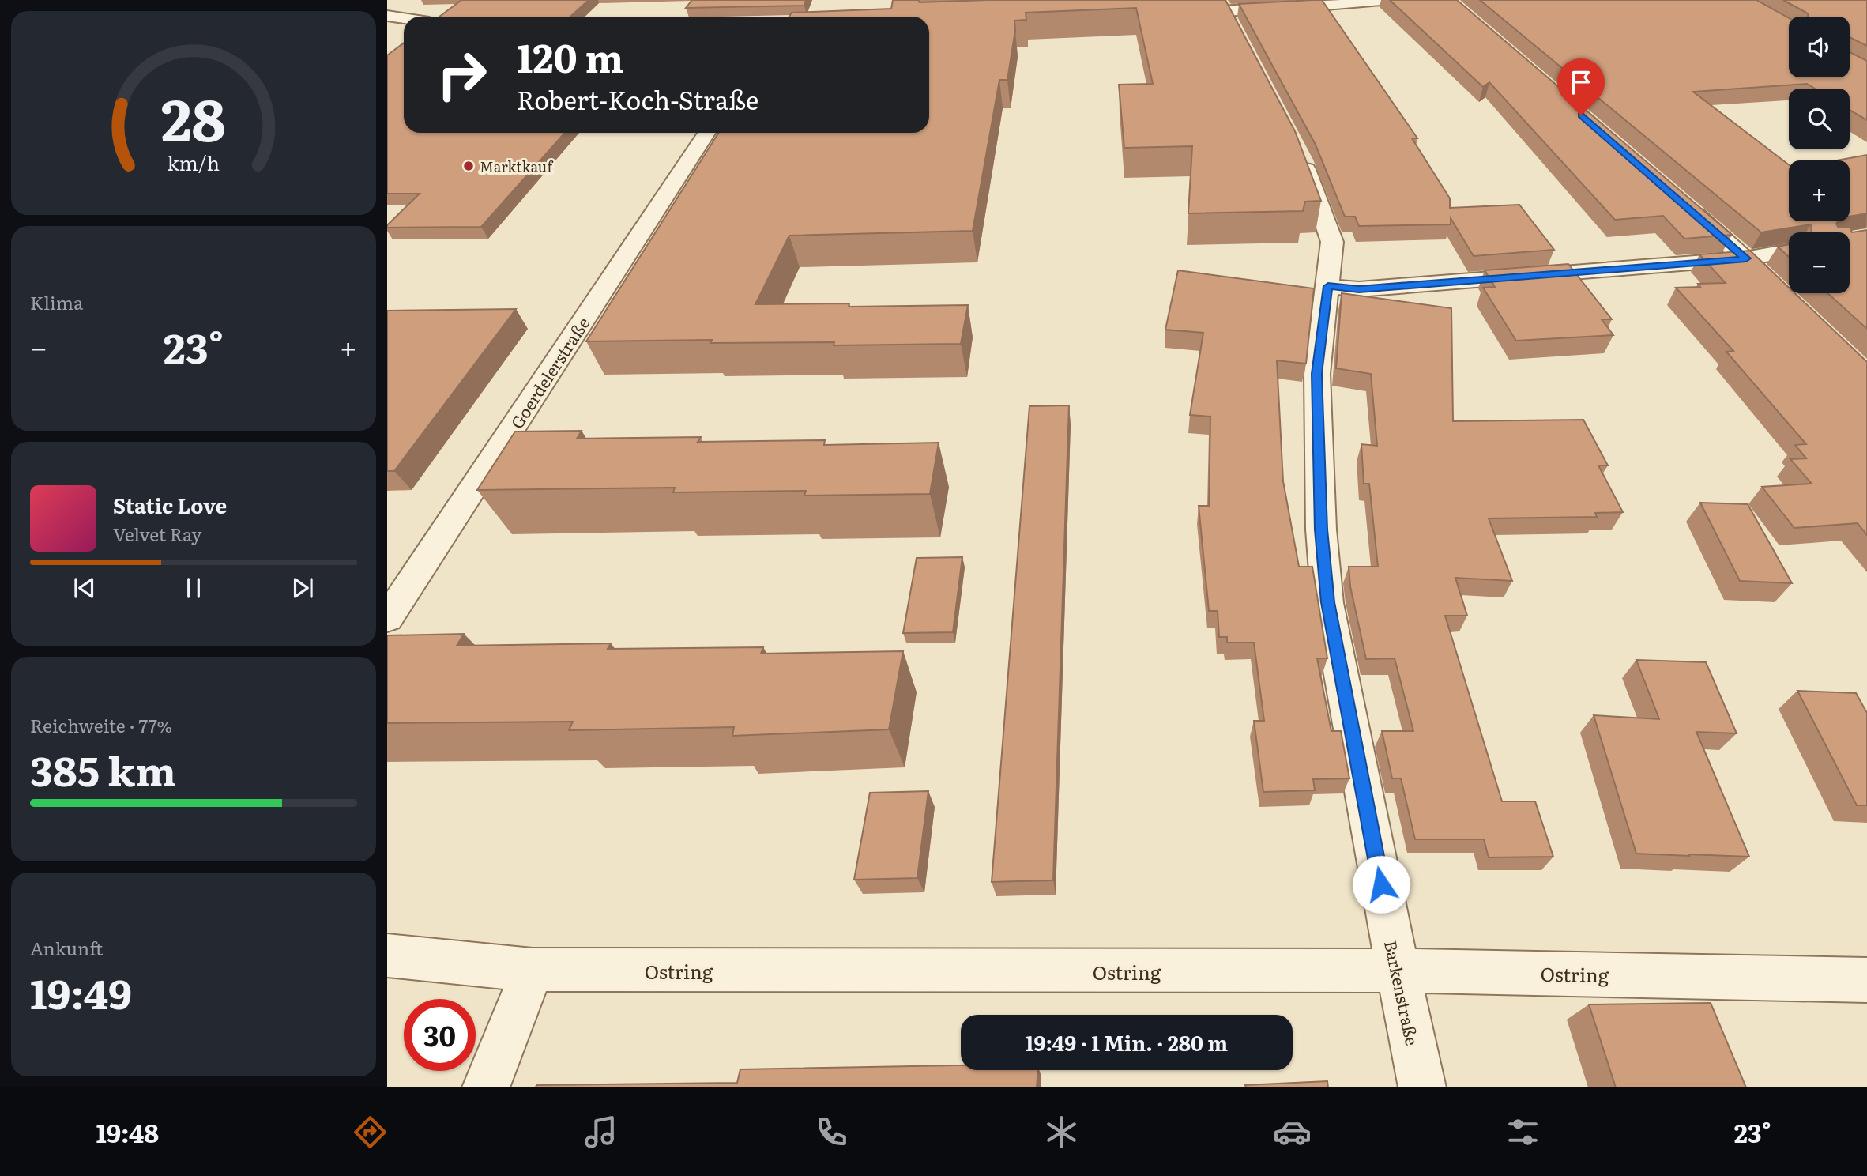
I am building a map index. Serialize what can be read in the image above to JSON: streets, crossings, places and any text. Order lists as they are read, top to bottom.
{
  "streets": {
    "street": ["Goerdelerstraße", "Ostring", "Barkenstraße"]
  },
  "crossings": [
    ["Ostring", "Barkenstraße"]
  ],
  "places": ["Marktkauf"],
  "page": {
    "map_buttons": ["+", "−"],
    "turn": ["120 m", "Robert-Koch-Straße"],
    "tile": [
      "Klima",
      ["Reichweite · 77%", "385 km"],
      ["Ankunft", "19:49"]
    ],
    "heat": ["−", "23°", "+"],
    "song": ["Static Love", "Velvet Ray"],
    "limit": "30",
    "trip": "19:49 · 1 Min. · 280 m",
    "tabs": ["19:48", "23°"],
    "gauge": ["28", "km/h"]
  }
}
